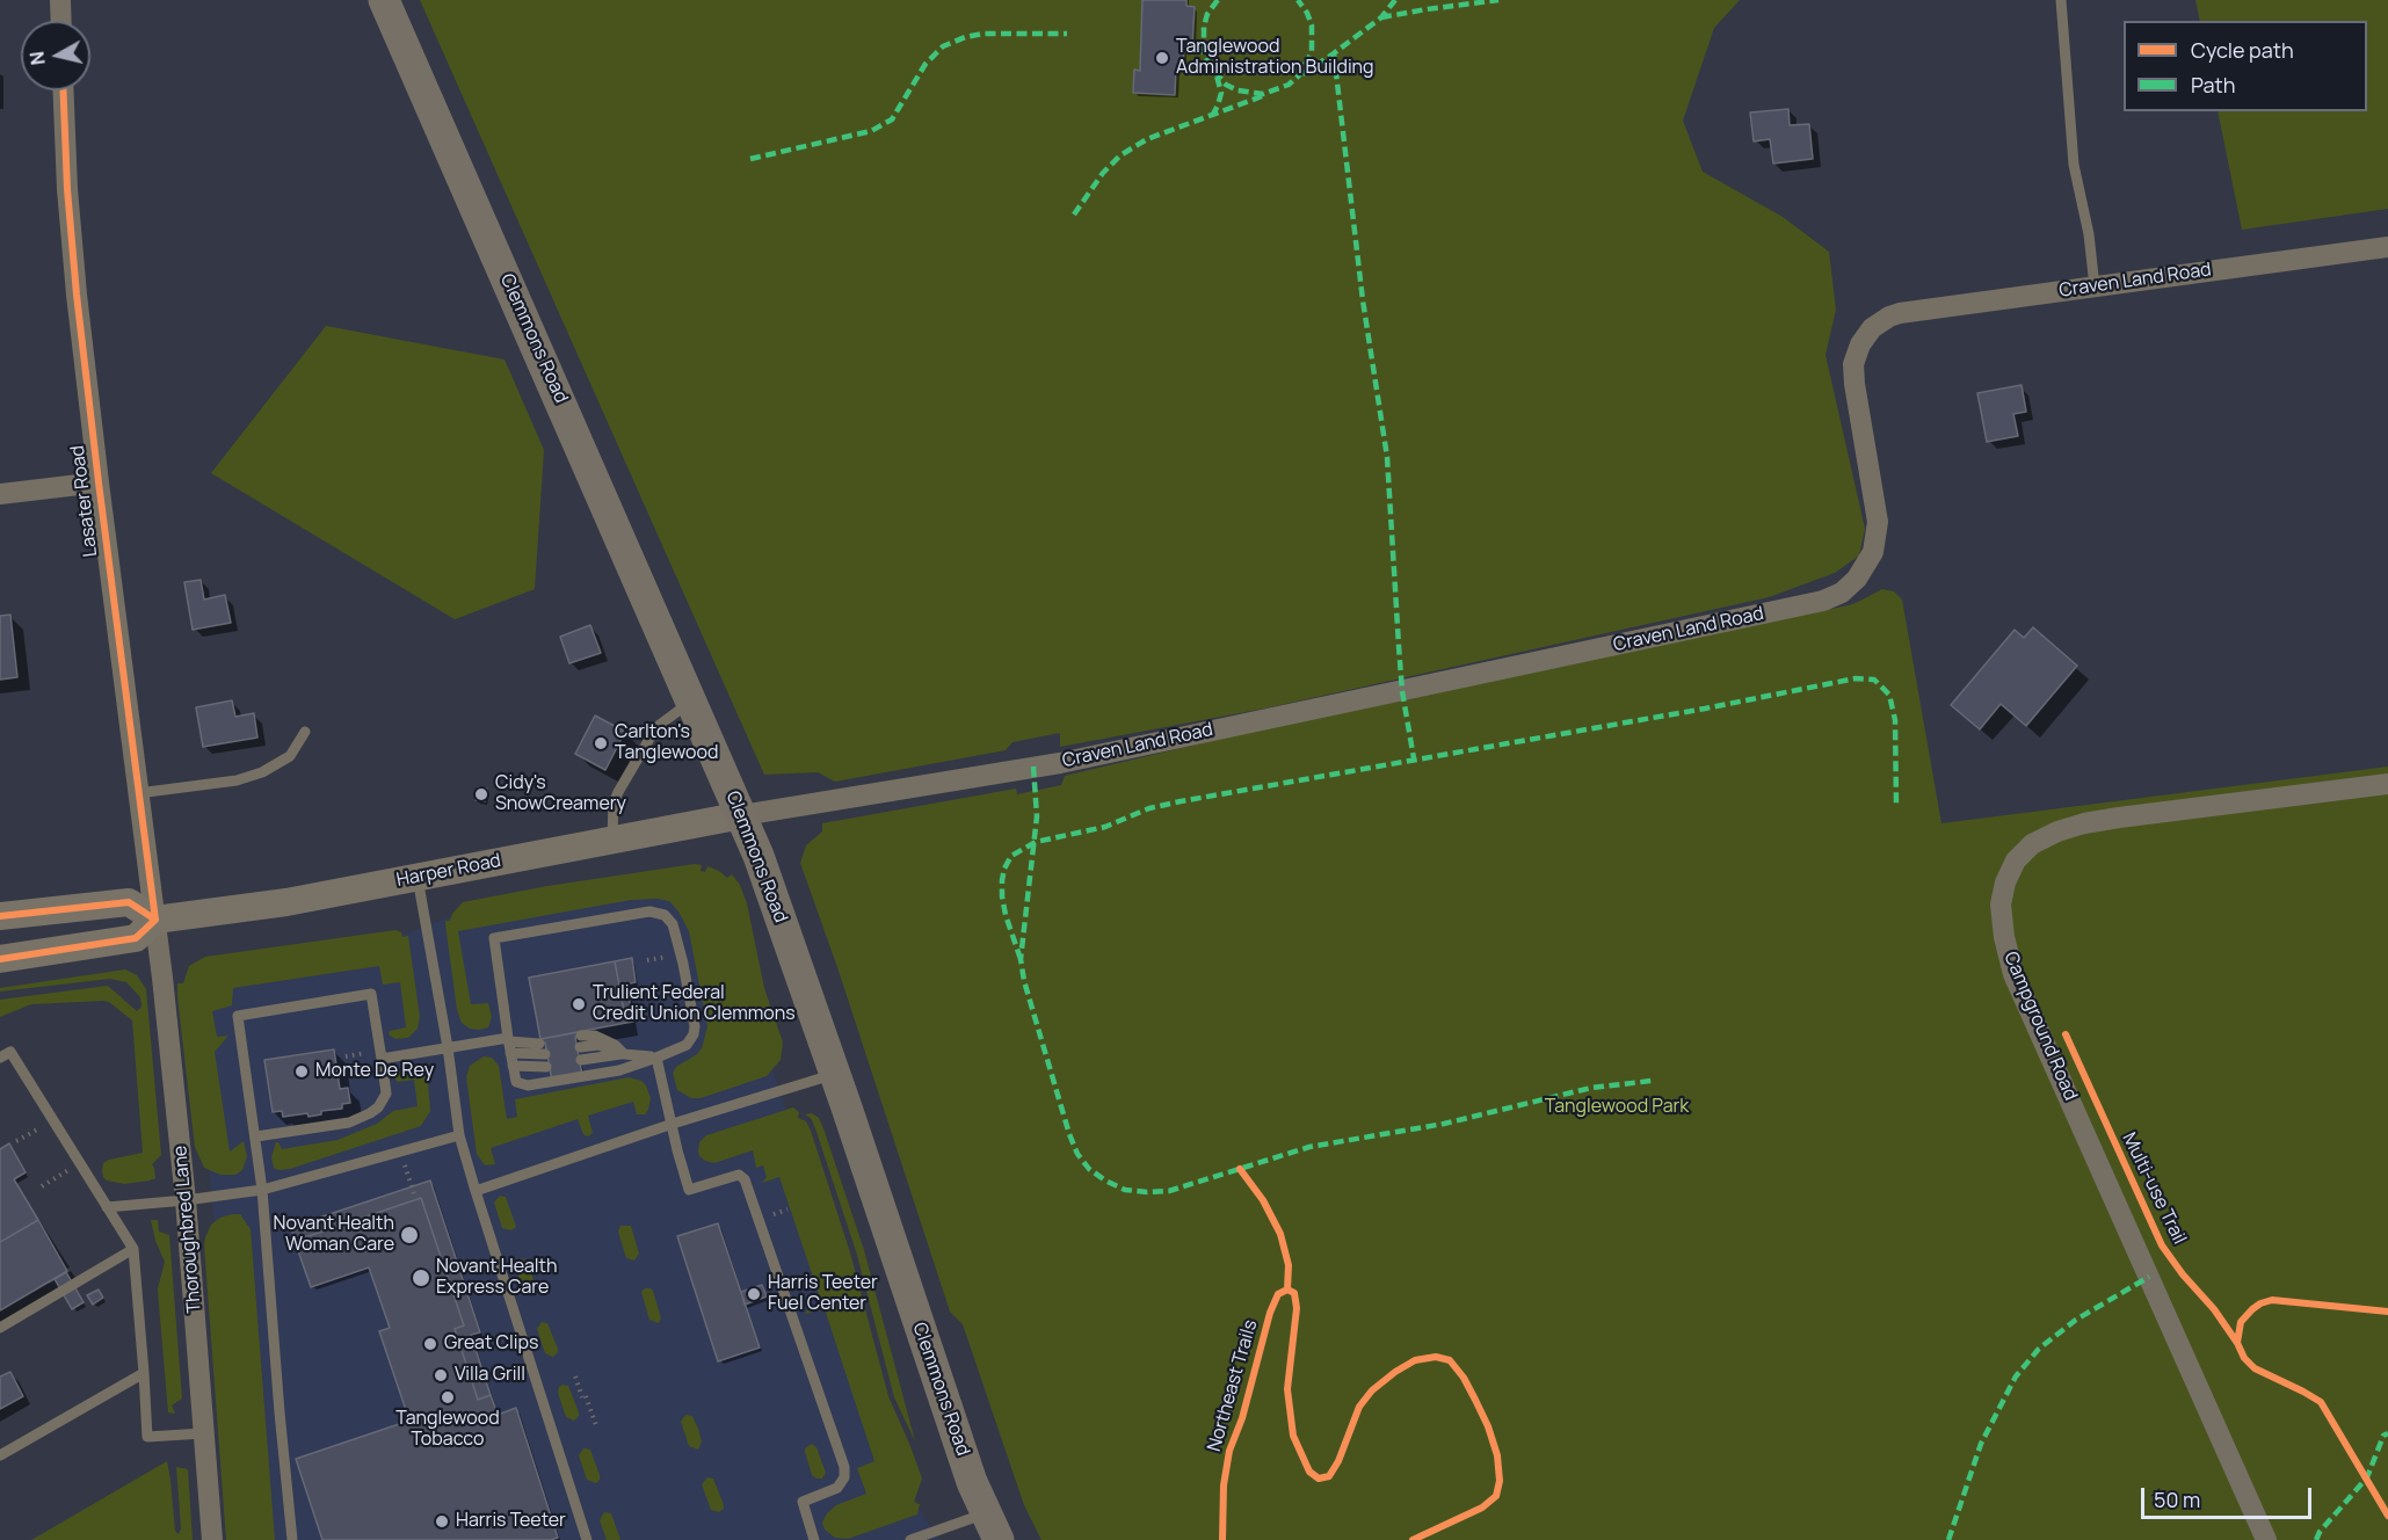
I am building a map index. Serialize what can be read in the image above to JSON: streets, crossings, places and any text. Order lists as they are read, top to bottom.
{
  "streets": {
    "main road": ["Clemmons Road", "Harper Road"],
    "street": [
      "Craven Land Road",
      "Lasater Road",
      "Campground Road",
      "Thoroughbred Lane"
    ],
    "cycle path": ["Multi-use Trail", "Northeast Trails"]
  },
  "crossings": [
    ["Craven Land Road", "Clemmons Road"],
    ["Craven Land Road", "Harper Road"],
    ["Clemmons Road", "Harper Road"],
    ["Lasater Road", "Harper Road"],
    ["Lasater Road", "Thoroughbred Lane"],
    ["Harper Road", "Thoroughbred Lane"]
  ],
  "parks": ["Tanglewood Park"],
  "places": [
    "Tanglewood Administration Building",
    "Carlton's Tanglewood",
    "Cidy's SnowCreamery",
    "Trulient Federal Credit Union Clemmons",
    "Monte De Rey",
    "Novant Health Woman Care",
    "Novant Health Express Care",
    "Harris Teeter Fuel Center",
    "Great Clips",
    "Villa Grill",
    "Tanglewood Tobacco",
    "Harris Teeter"
  ],
  "legend": ["Cycle path", "Path"],
  "scale_bar": "50 m",
  "north": "left"
}
